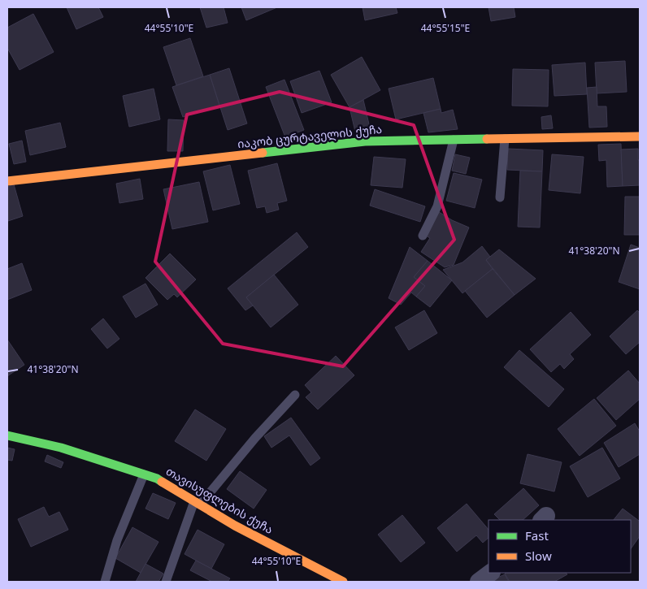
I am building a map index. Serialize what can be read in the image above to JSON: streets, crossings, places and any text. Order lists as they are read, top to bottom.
{
  "streets": {
    "street": ["იაკობ ცურტაველის ქუჩა", "თავისუფლების ქუჩა"]
  },
  "legend": ["Fast", "Slow"],
  "coordinates": ["44°55'10\"E", "44°55'15\"E", "41°38'20\"N"]
}
